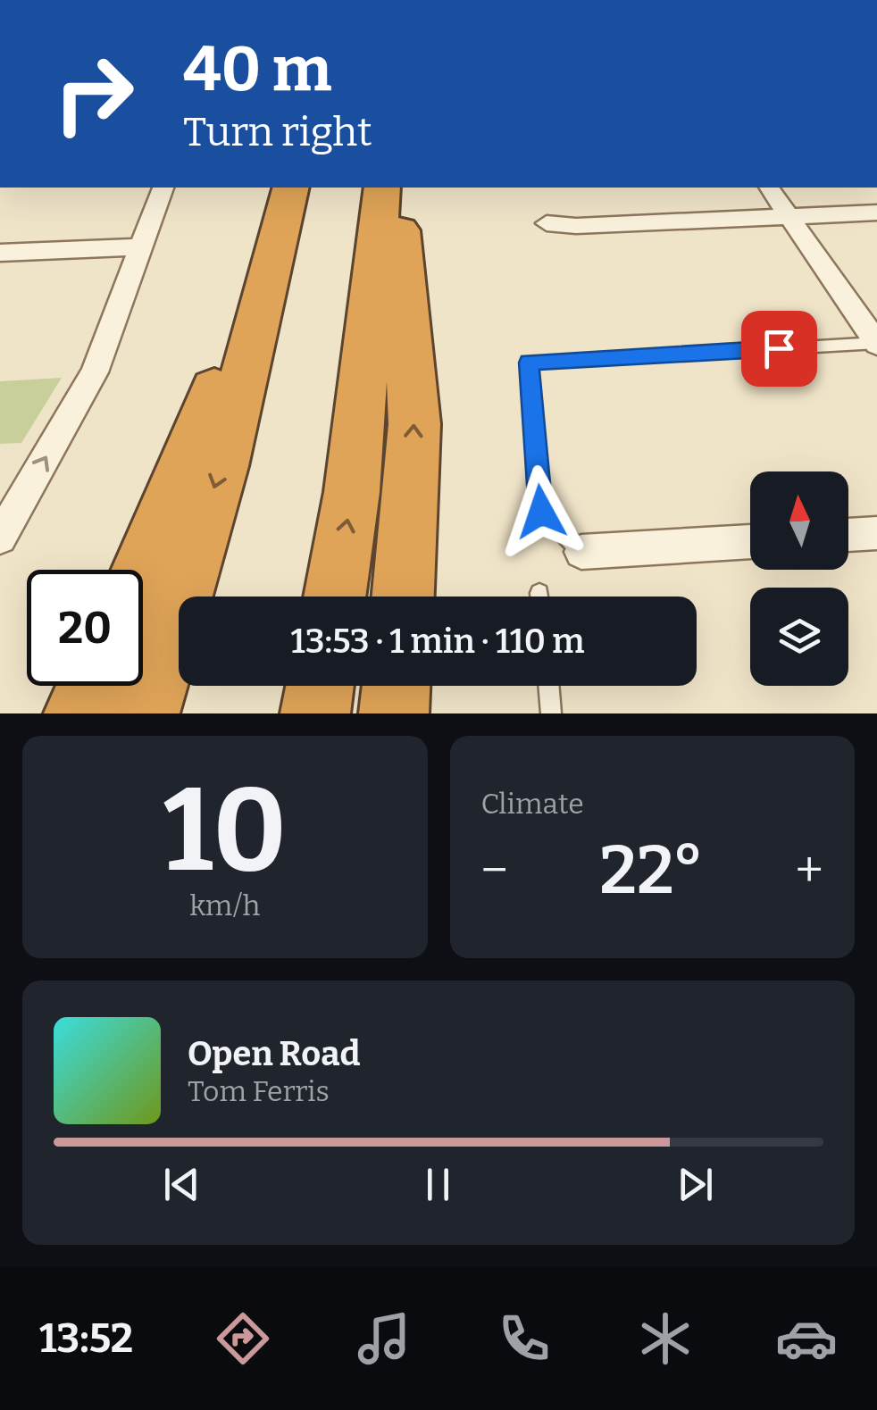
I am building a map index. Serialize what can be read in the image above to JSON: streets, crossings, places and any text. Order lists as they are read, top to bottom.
{
  "north": "top",
  "page": {
    "turn": ["40 m", "Turn right"],
    "limit": "20",
    "trip": "13:53 · 1 min · 110 m",
    "tile": [
      ["10", "km/h"],
      "Climate"
    ],
    "heat": ["−", "22°", "+"],
    "song": ["Open Road", "Tom Ferris"],
    "tabs": "13:52"
  }
}
